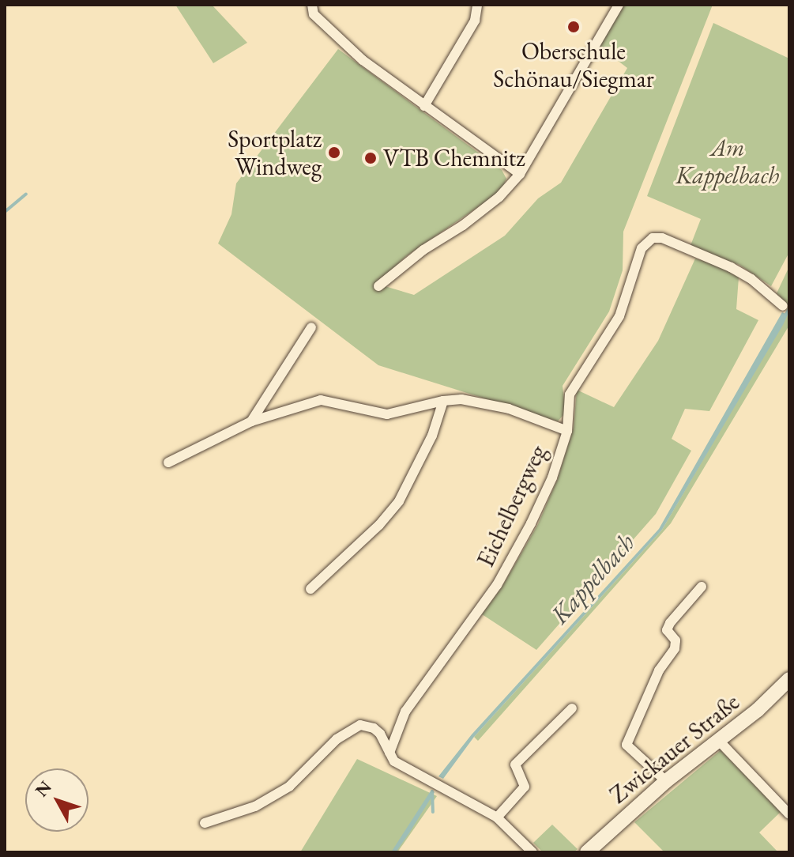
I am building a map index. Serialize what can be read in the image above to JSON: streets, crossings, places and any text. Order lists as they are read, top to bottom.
{
  "streets": {
    "main road": ["Zwickauer Straße"],
    "street": ["Eichelbergweg"]
  },
  "water": ["Kappelbach"],
  "parks": ["Am Kappelbach"],
  "places": ["Oberschule Schönau/Siegmar", "Sportplatz Windweg", "VTB Chemnitz"],
  "north": "top left"
}
